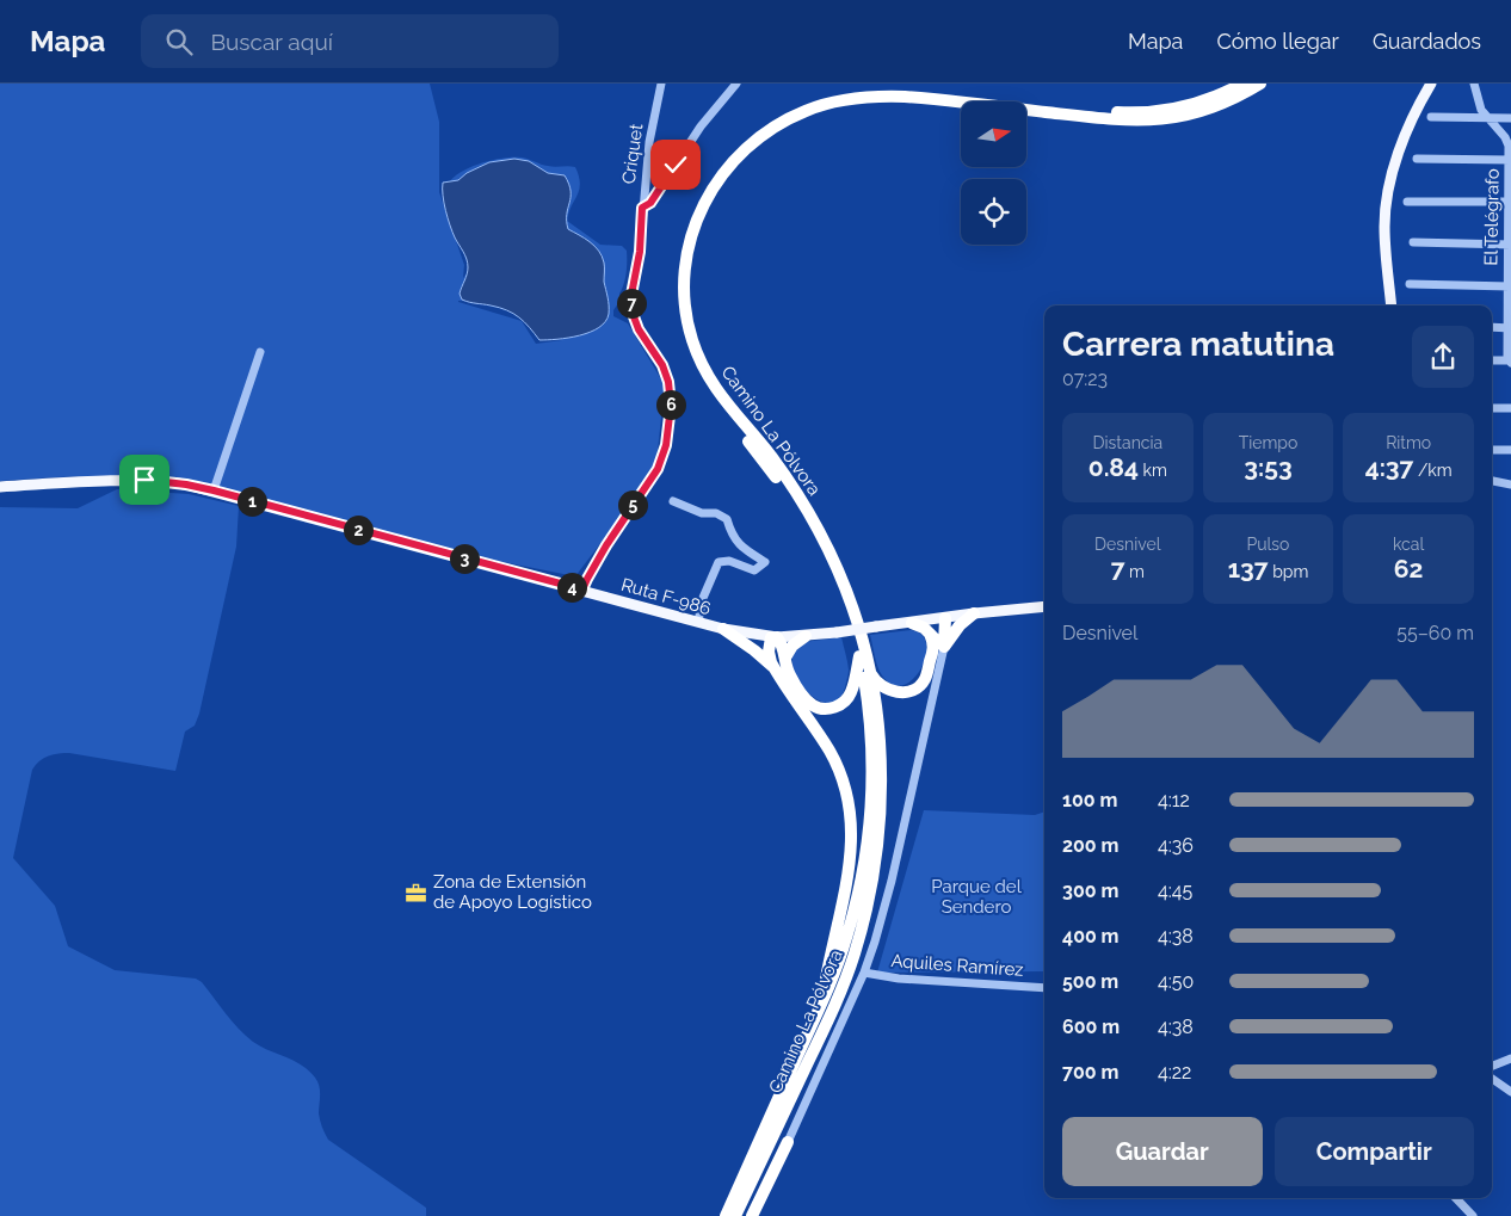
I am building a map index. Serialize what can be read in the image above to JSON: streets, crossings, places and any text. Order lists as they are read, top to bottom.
{
  "streets": {
    "highway": ["Camino La Pólvora"],
    "main road": ["Ruta F-986"],
    "street": ["Criquet", "El Telégrafo", "Aquiles Ramírez"]
  },
  "crossings": [
    ["Criquet", "Ruta F-986"]
  ],
  "parks": ["Parque del Sendero"],
  "places": {
    "office": ["Zona de Extensión de Apoyo Logístico"]
  },
  "north": "right",
  "page": {
    "header": "Mapa",
    "search": "Buscar aquí",
    "nav": ["Mapa", "Cómo llegar", "Guardados"],
    "pins": [
      "7",
      "6",
      "1",
      "5",
      "2",
      "3",
      "4"
    ],
    "heading": ["Carrera matutina", "07:23"],
    "stats": [
      ["Distancia", "0.84 km"],
      ["Tiempo", "3:53"],
      ["Ritmo", "4:37 /km"],
      ["Desnivel", "7 m"],
      ["Pulso", "137 bpm"],
      ["kcal", "62"]
    ],
    "chart": ["Desnivel", "55–60 m"],
    "list": [
      {
        "name": "100 m",
        "note": "4:12"
      },
      {
        "name": "200 m",
        "note": "4:36"
      },
      {
        "name": "300 m",
        "note": "4:45"
      },
      {
        "name": "400 m",
        "note": "4:38"
      },
      {
        "name": "500 m",
        "note": "4:50"
      },
      {
        "name": "600 m",
        "note": "4:38"
      },
      {
        "name": "700 m",
        "note": "4:22"
      }
    ],
    "buttons": ["Guardar", "Compartir"]
  }
}
